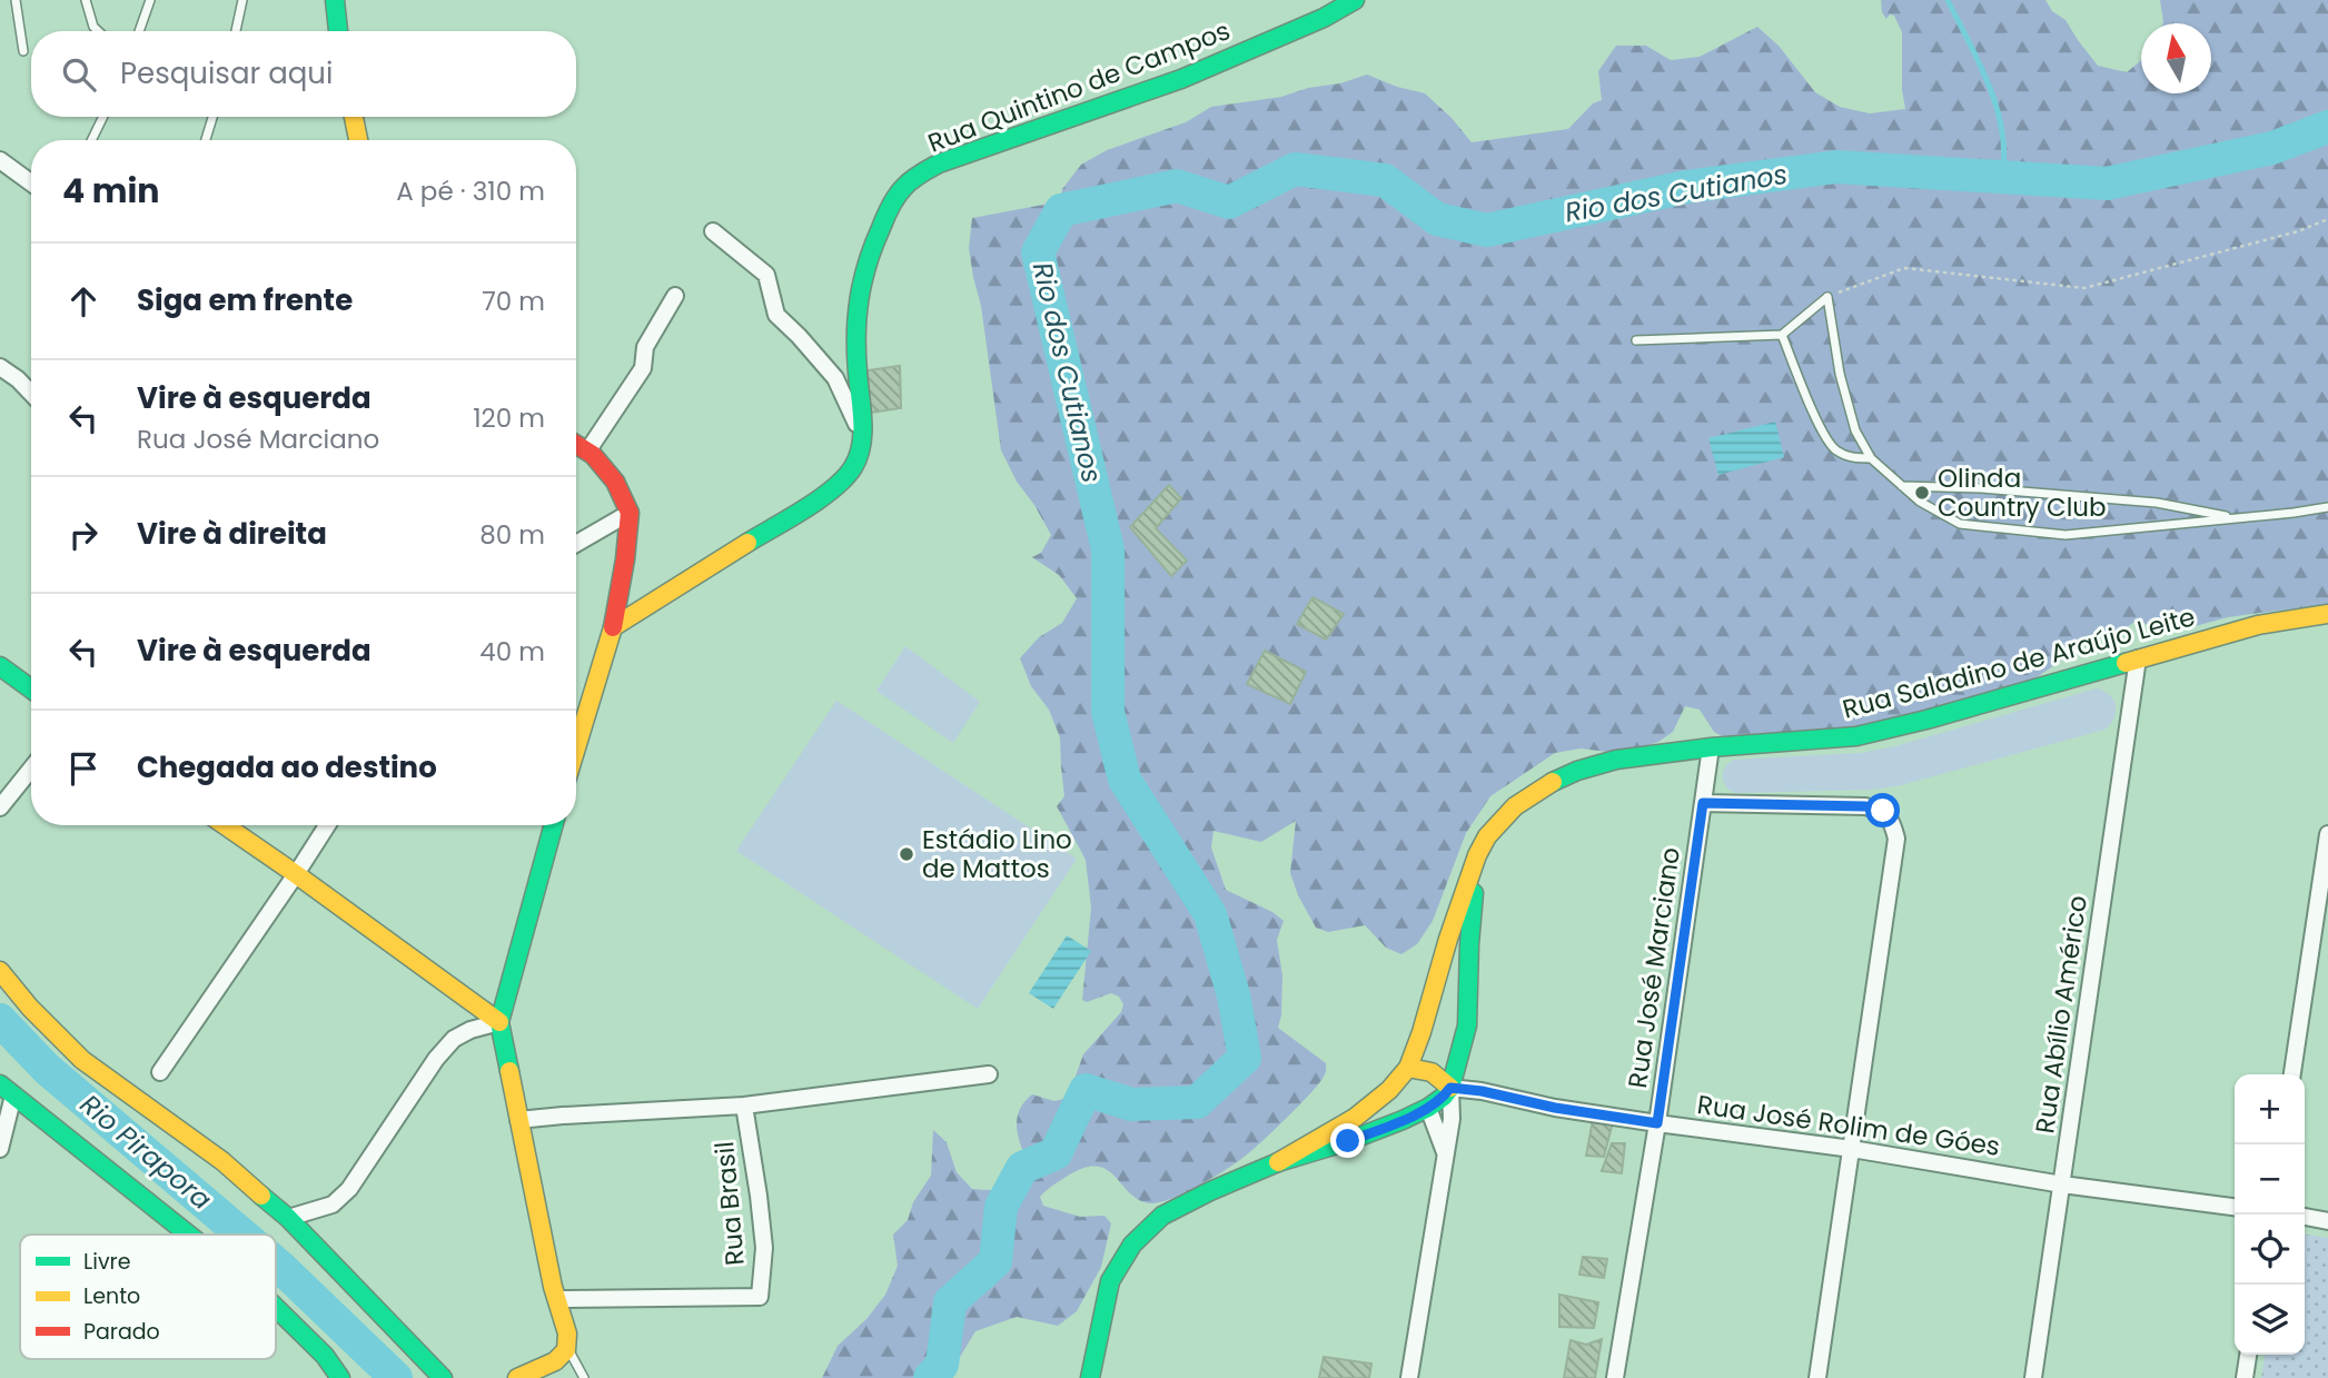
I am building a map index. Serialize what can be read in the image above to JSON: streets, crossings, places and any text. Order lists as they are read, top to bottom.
{
  "streets": {
    "main road": ["Rua Quintino de Campos", "Rua Saladino de Araújo Leite"],
    "street": [
      "Rua José Marciano",
      "Rua Abílio Américo",
      "Rua José Rolim de Góes",
      "Rua Brasil"
    ]
  },
  "crossings": [
    ["Rua Saladino de Araújo Leite", "Rua José Marciano"],
    ["Rua Saladino de Araújo Leite", "Rua Abílio Américo"],
    ["Rua Saladino de Araújo Leite", "Rua José Rolim de Góes"],
    ["Rua José Marciano", "Rua José Rolim de Góes"],
    ["Rua Abílio Américo", "Rua José Rolim de Góes"]
  ],
  "water": ["Rio dos Cutianos", "Rio Pirapora"],
  "places": ["Olinda Country Club", "Estádio Lino de Mattos"],
  "legend": ["Livre", "Lento", "Parado"],
  "north": "top",
  "page": {
    "search": "Pesquisar aqui",
    "heading": ["4 min", "A pé · 310 m"],
    "list": [
      ["Siga em frente", "70 m"],
      ["Vire à esquerda", "Rua José Marciano", "120 m"],
      ["Vire à direita", "80 m"],
      ["Vire à esquerda", "40 m"],
      "Chegada ao destino"
    ],
    "map_buttons": ["+", "−"]
  }
}
